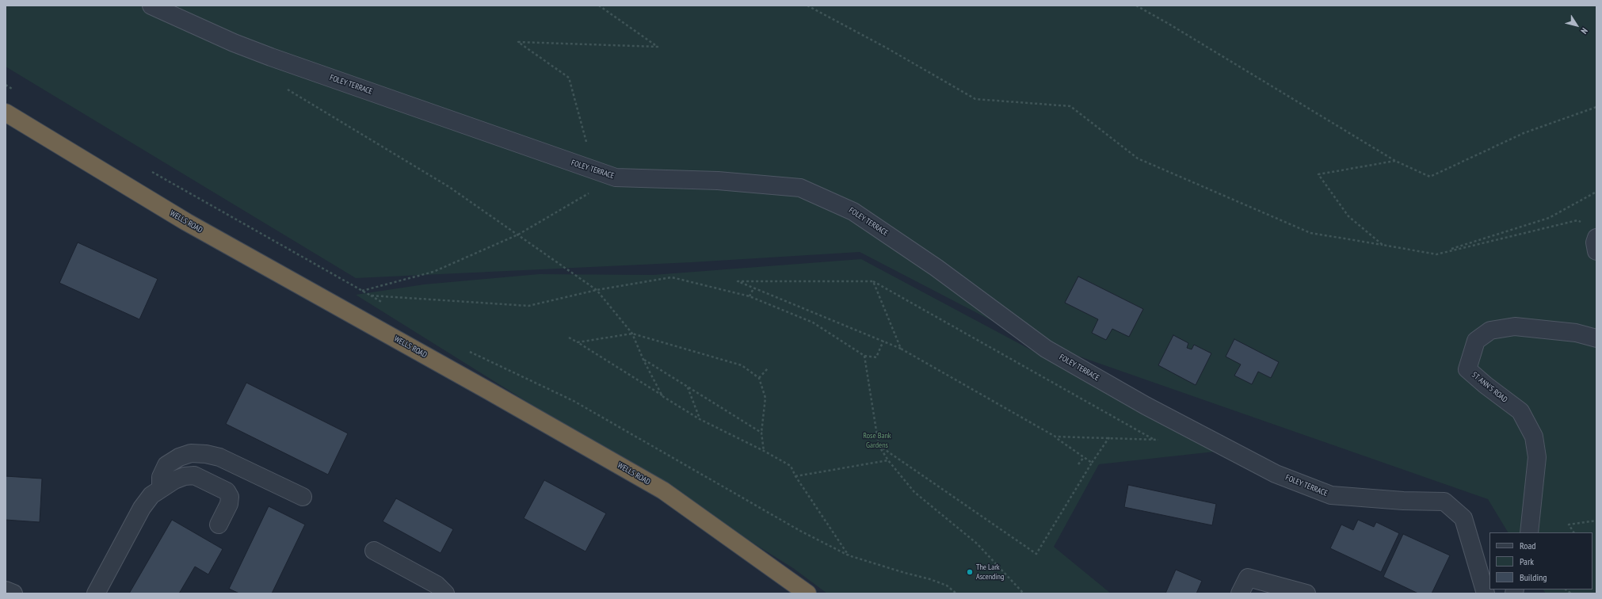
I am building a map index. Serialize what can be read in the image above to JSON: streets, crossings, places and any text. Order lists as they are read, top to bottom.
{
  "streets": {
    "highway": ["WELLS ROAD"],
    "street": ["FOLEY TERRACE", "ST ANN'S ROAD"]
  },
  "parks": ["Rose Bank Gardens"],
  "places": ["The Lark Ascending"],
  "legend": ["Road", "Park", "Building"],
  "north": "bottom right"
}
